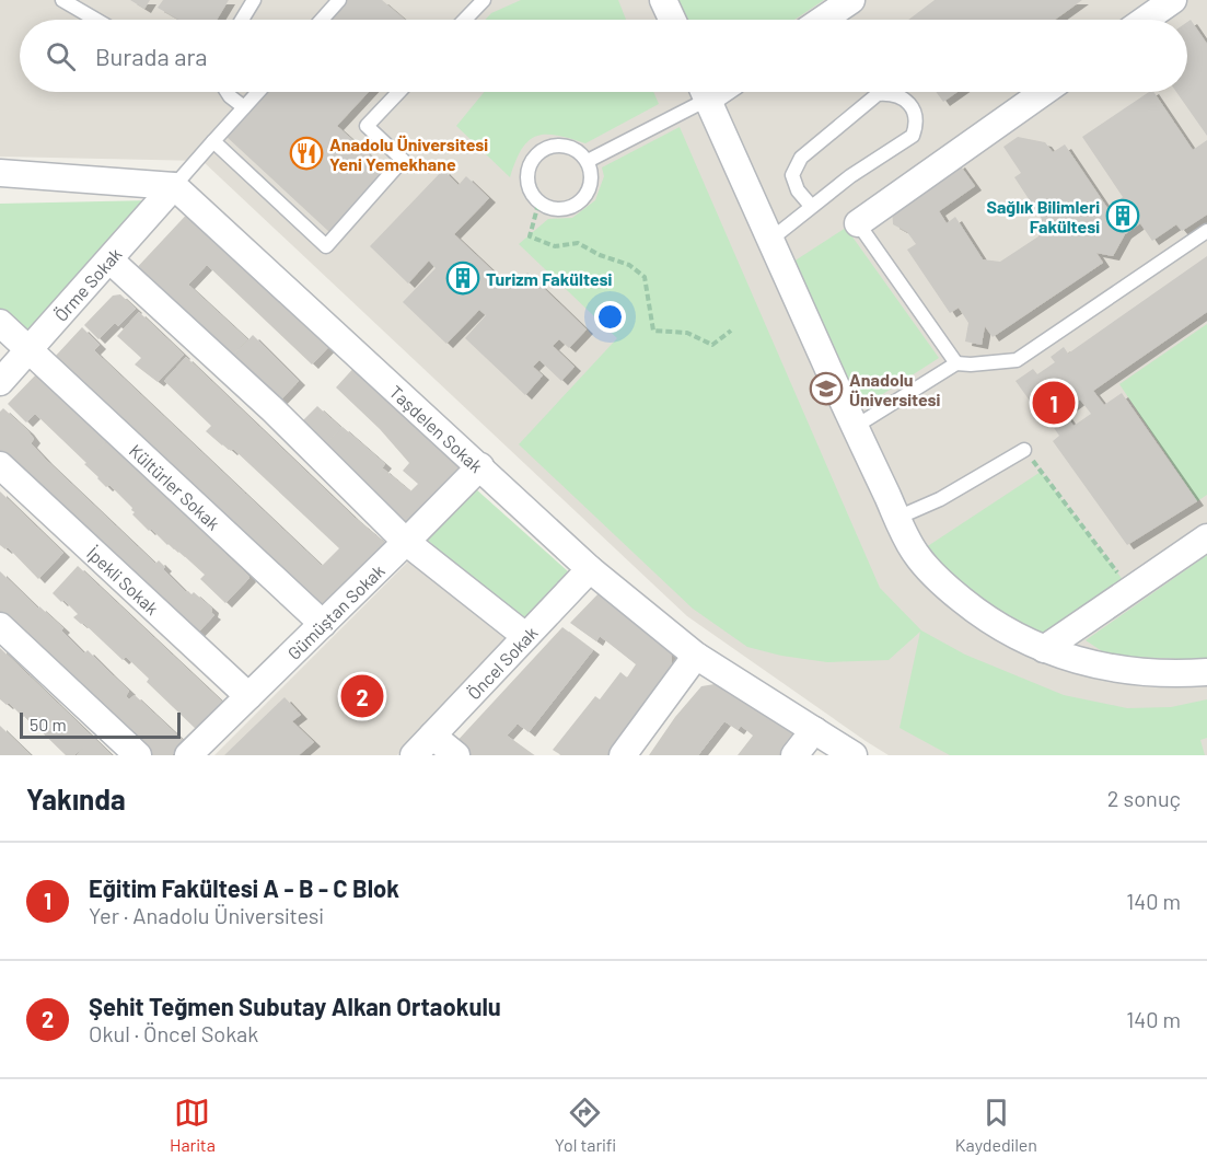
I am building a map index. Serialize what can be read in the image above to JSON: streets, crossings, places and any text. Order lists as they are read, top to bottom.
{
  "streets": {
    "street": [
      "Örme Sokak",
      "Taşdelen Sokak",
      "Kültürler Sokak",
      "İpekli Sokak",
      "Gümüştan Sokak",
      "Öncel Sokak"
    ]
  },
  "crossings": [
    ["Örme Sokak", "Taşdelen Sokak"],
    ["Örme Sokak", "Kültürler Sokak"],
    ["Taşdelen Sokak", "Gümüştan Sokak"],
    ["Taşdelen Sokak", "Öncel Sokak"],
    ["Kültürler Sokak", "Gümüştan Sokak"],
    ["İpekli Sokak", "Gümüştan Sokak"]
  ],
  "places": {
    "restaurant": ["Anadolu Üniversitesi Yeni Yemekhane"],
    "building": ["Sağlık Bilimleri Fakültesi", "Turizm Fakültesi"],
    "school or university": ["Anadolu Üniversitesi"]
  },
  "scale_bar": "50 m",
  "page": {
    "search": "Burada ara",
    "pins": ["1", "2"],
    "scale": "50 m",
    "heading": ["Yakında", "2 sonuç"],
    "list": [
      {
        "mark": "1",
        "name": "Eğitim Fakültesi A - B - C Blok",
        "note": "Yer · Anadolu Üniversitesi",
        "value": "140 m"
      },
      {
        "mark": "2",
        "name": "Şehit Teğmen Subutay Alkan Ortaokulu",
        "note": "Okul · Öncel Sokak",
        "value": "140 m"
      }
    ],
    "nav": ["Harita", "Yol tarifi", "Kaydedilen"]
  }
}
